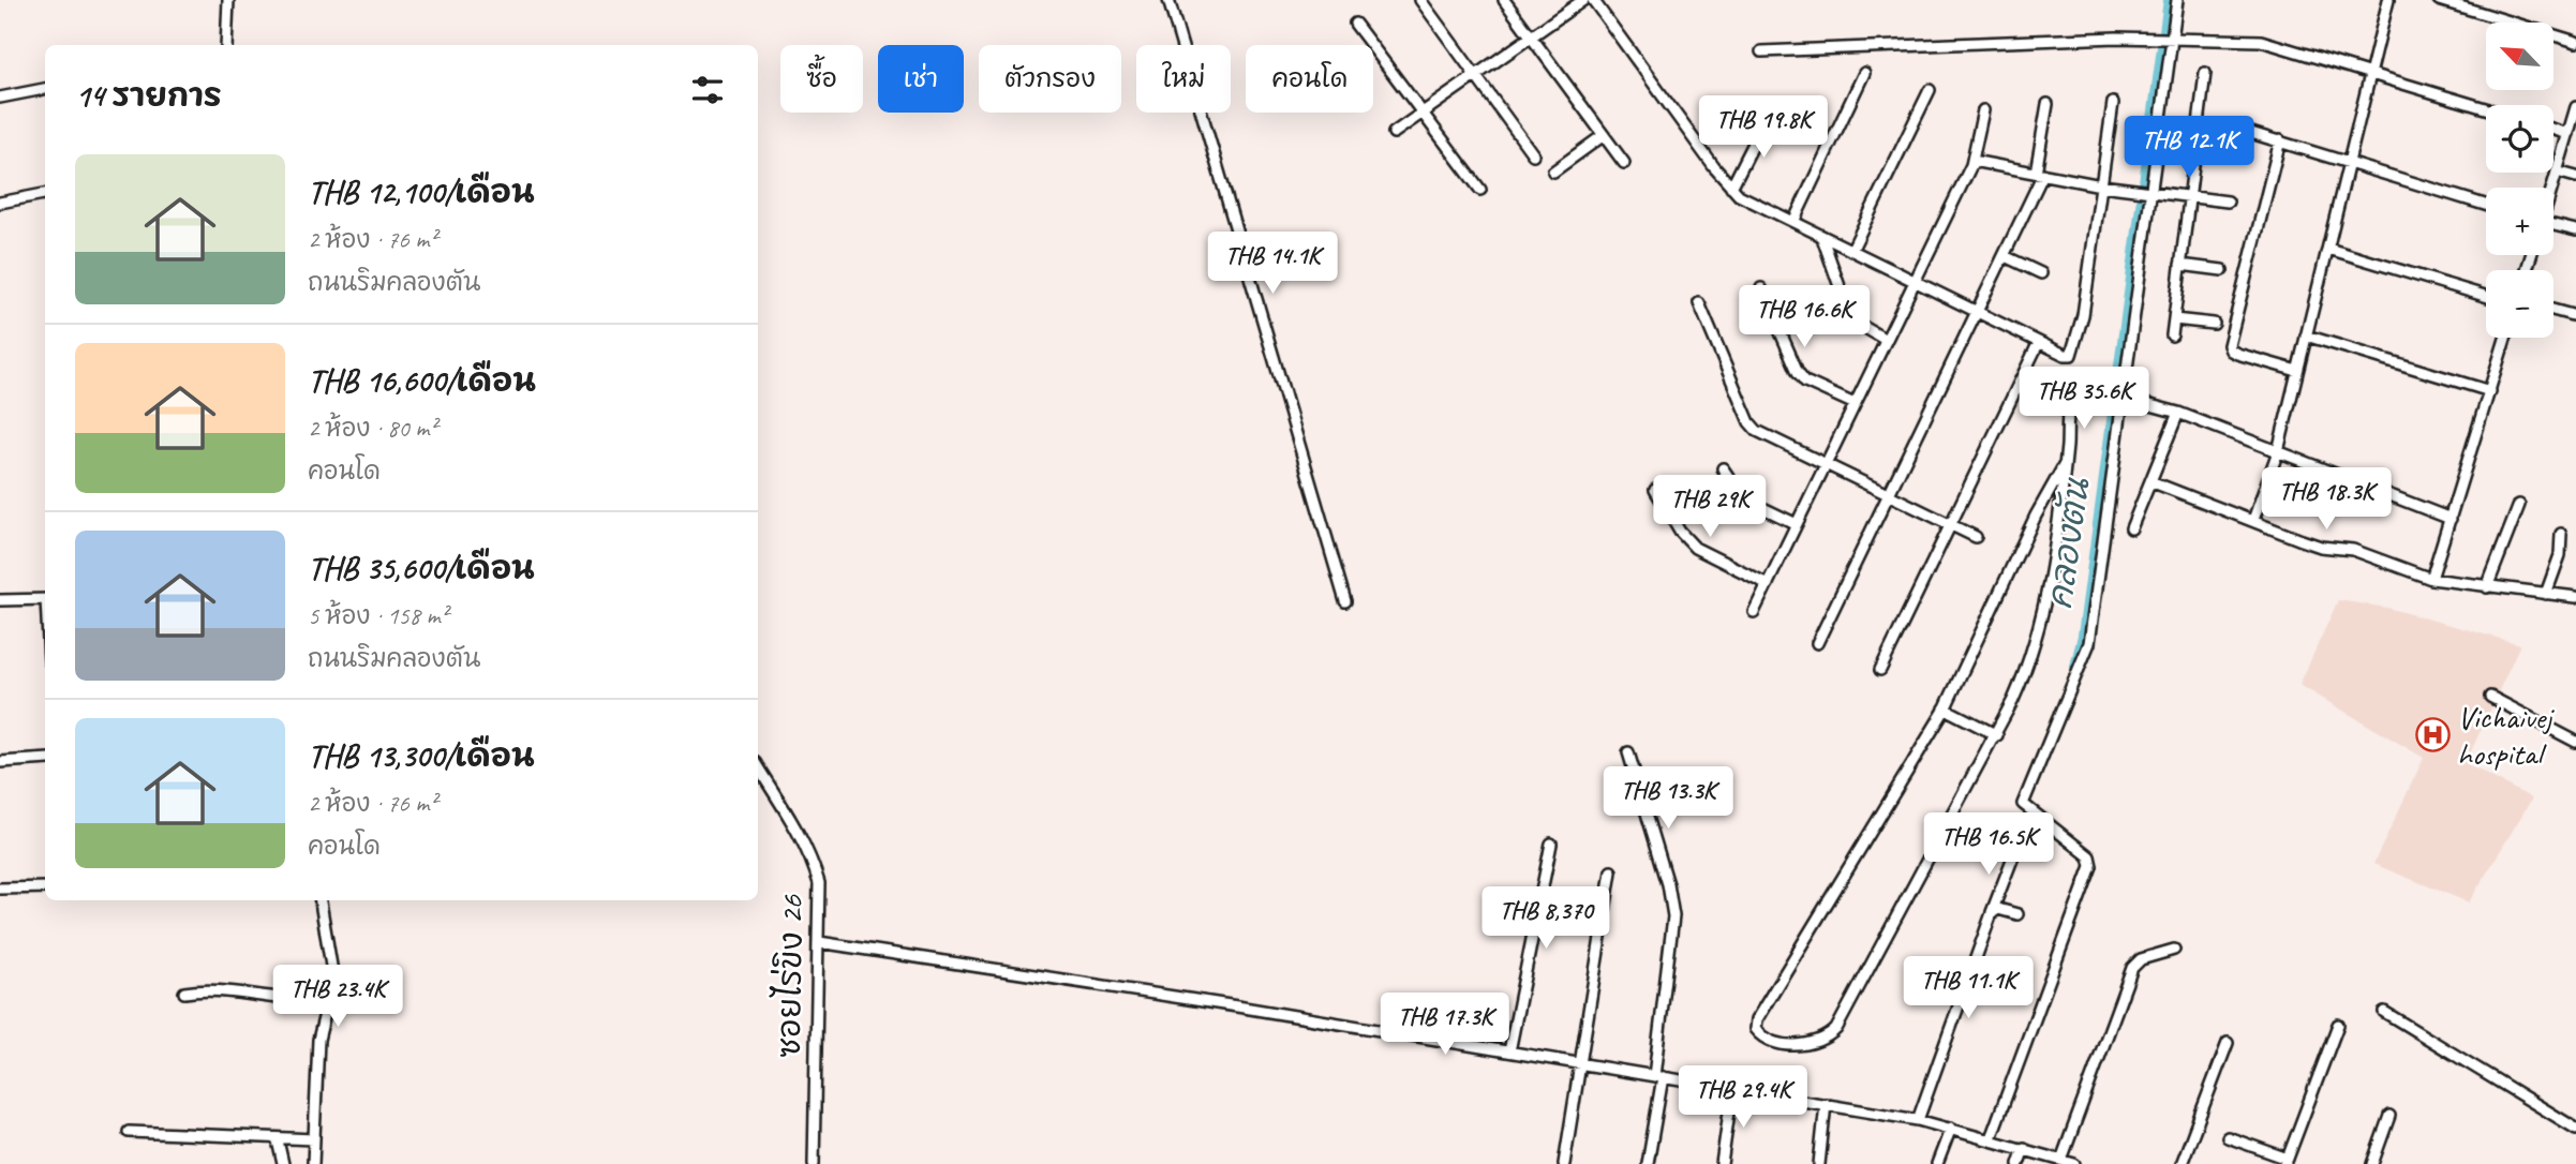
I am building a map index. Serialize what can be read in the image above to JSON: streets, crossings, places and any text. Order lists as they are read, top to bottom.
{
  "streets": {
    "street": ["ซอยไร่ขิง 26"]
  },
  "water": ["คลองตัน"],
  "places": {
    "hospital": ["Vichaivej hospital"]
  },
  "north": "top left",
  "page": {
    "map_buttons": ["+", "−"],
    "chip": [
      "ซื้อ",
      "เช่า",
      "ตัวกรอง",
      "ใหม่",
      "คอนโด"
    ],
    "heading": "14 รายการ",
    "price": [
      "THB 19.8K",
      "THB 12.1K",
      "THB 14.1K",
      "THB 16.6K",
      "THB 35.6K",
      "THB 18.3K",
      "THB 29K",
      "THB 13.3K",
      "THB 16.5K",
      "THB 8,370",
      "THB 11.1K",
      "THB 23.4K",
      "THB 17.3K",
      "THB 29.4K"
    ],
    "list": [
      {
        "name": "THB 12,100/เดือน",
        "note": "2 ห้อง · 76 m² · ถนนริมคลองตัน"
      },
      {
        "name": "THB 16,600/เดือน",
        "note": "2 ห้อง · 80 m² · คอนโด"
      },
      {
        "name": "THB 35,600/เดือน",
        "note": "5 ห้อง · 158 m² · ถนนริมคลองตัน"
      },
      {
        "name": "THB 13,300/เดือน",
        "note": "2 ห้อง · 76 m² · คอนโด"
      }
    ]
  }
}
